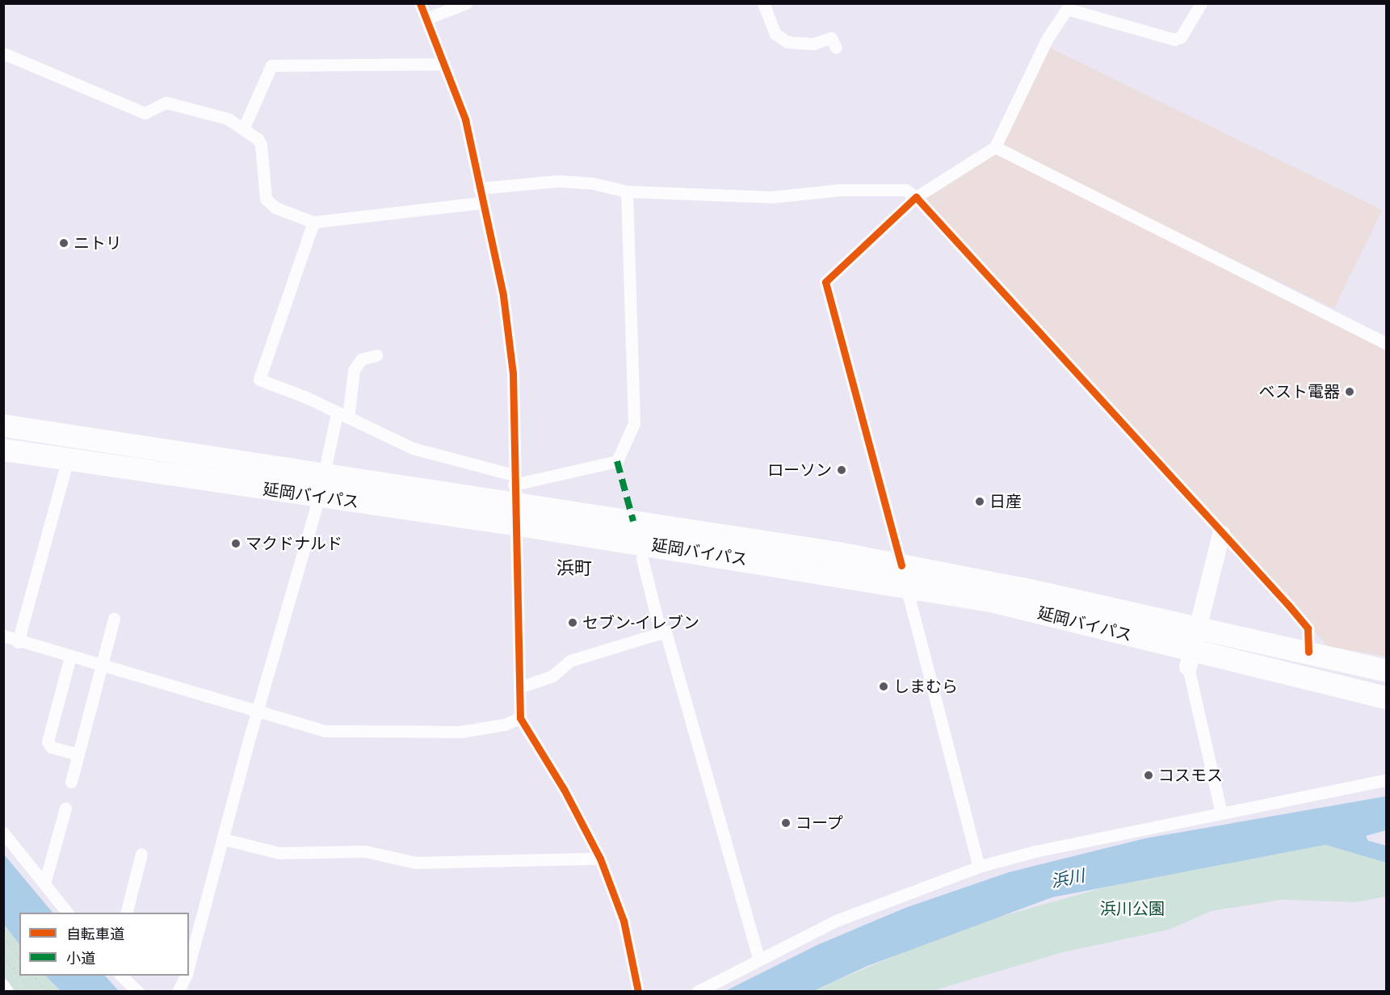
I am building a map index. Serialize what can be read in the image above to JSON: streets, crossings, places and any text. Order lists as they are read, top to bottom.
{
  "streets": {
    "highway": ["延岡バイパス"]
  },
  "districts": ["浜町"],
  "water": ["浜川"],
  "parks": ["浜川公園"],
  "places": [
    "ニトリ",
    "ベスト電器",
    "ローソン",
    "日産",
    "マクドナルド",
    "セブン-イレブン",
    "しまむら",
    "コスモス",
    "コープ"
  ],
  "legend": ["自転車道", "小道"]
}
